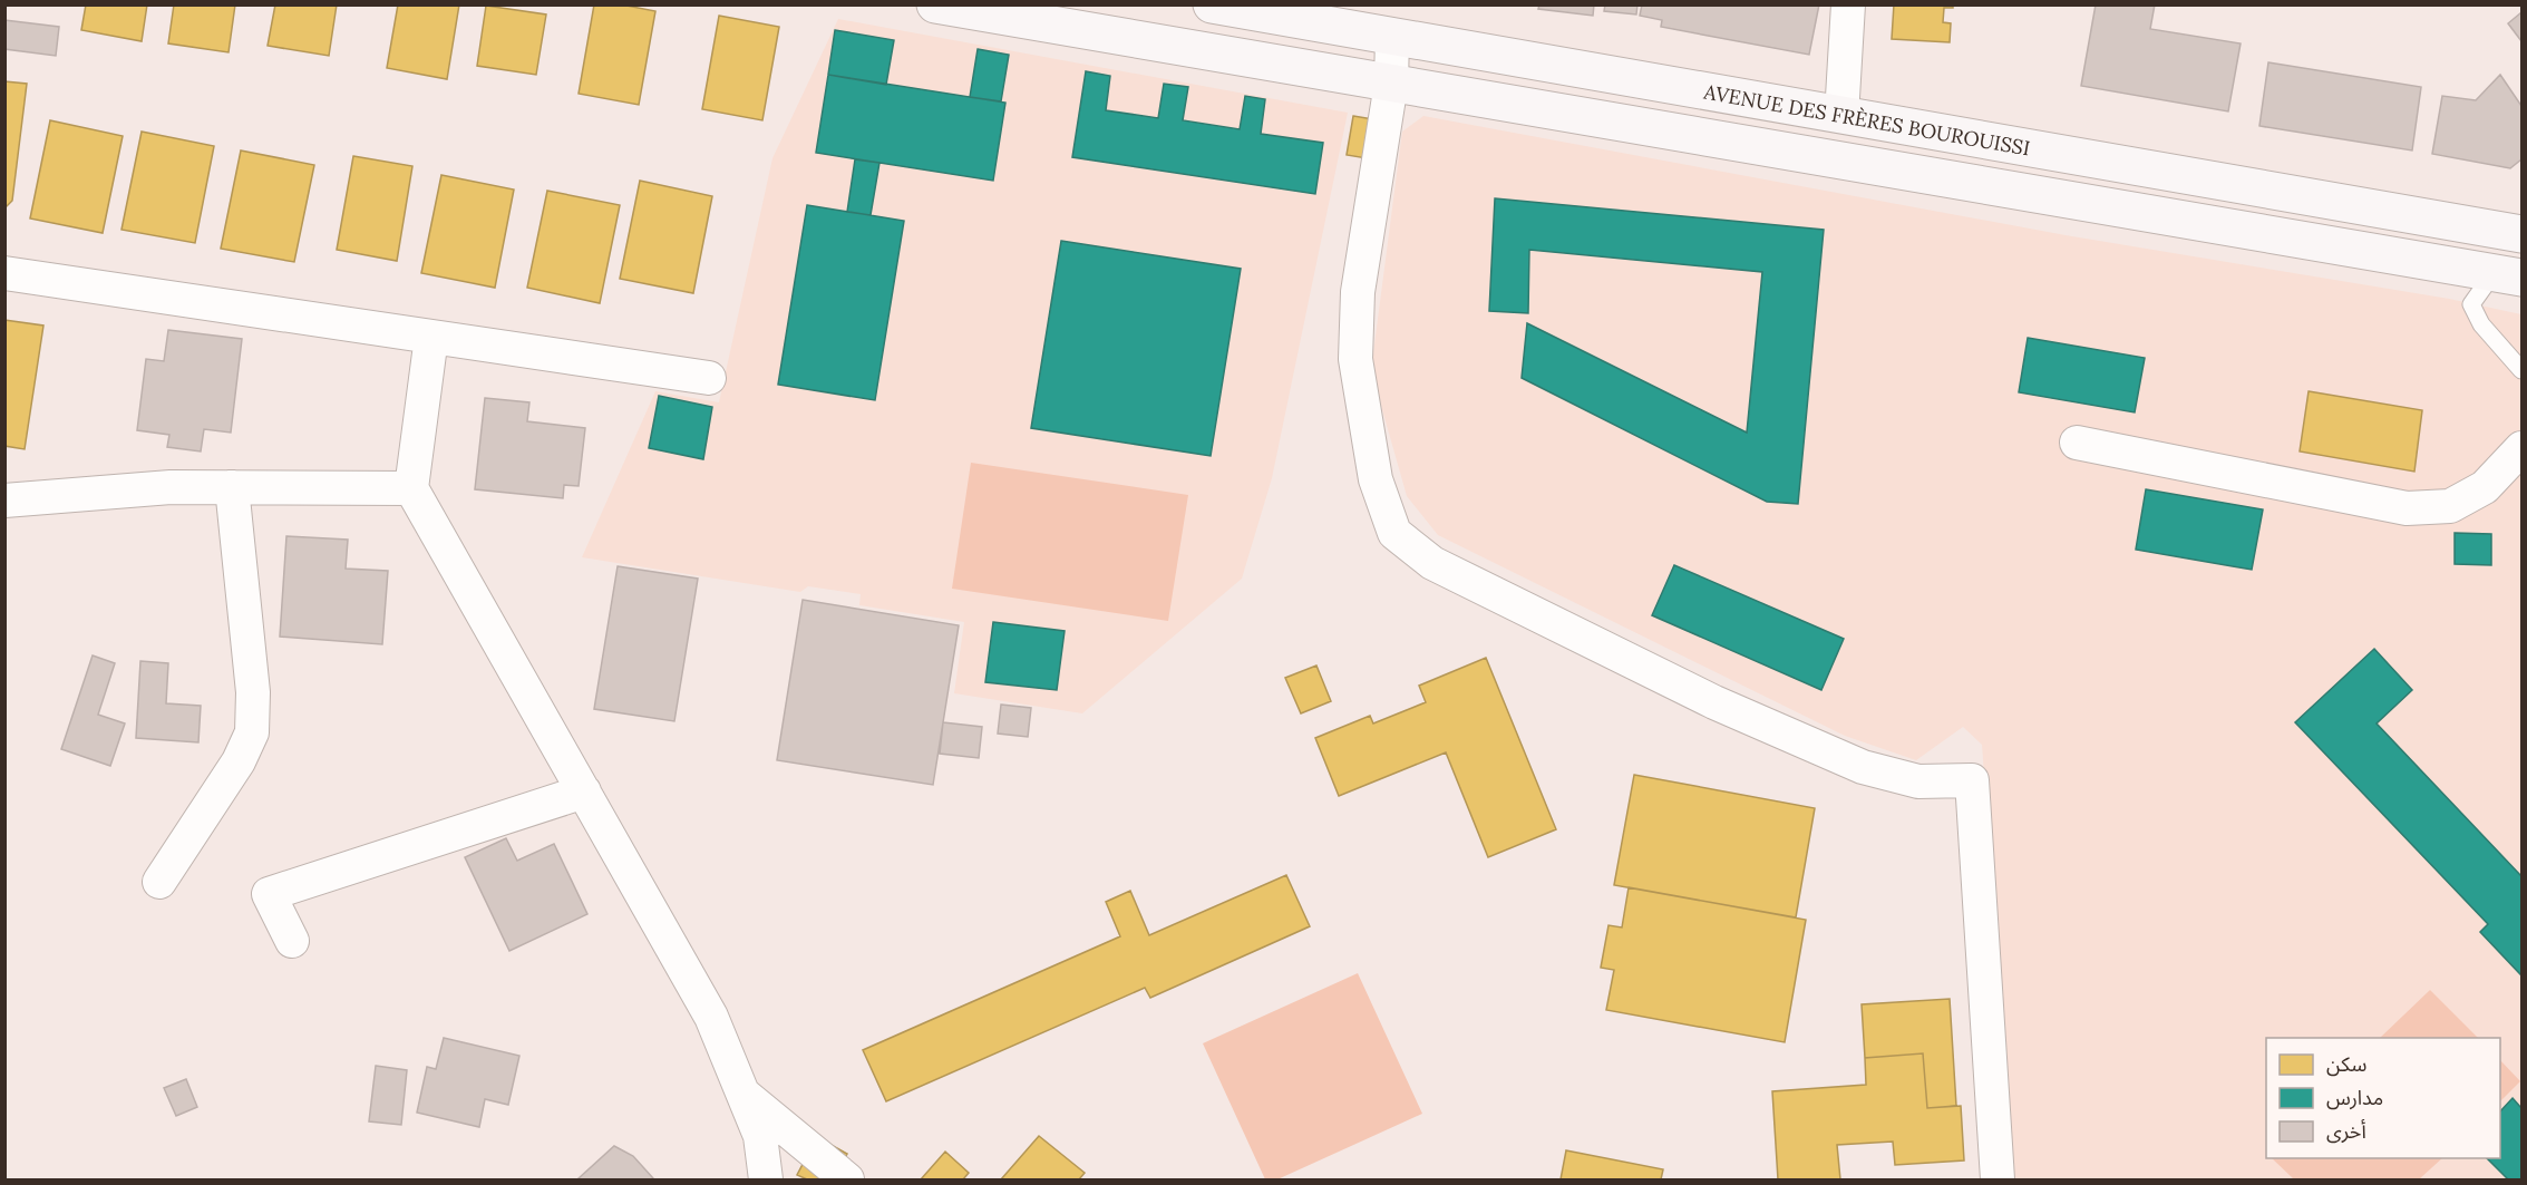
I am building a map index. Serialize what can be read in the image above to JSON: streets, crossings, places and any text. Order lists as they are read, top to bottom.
{
  "streets": {
    "main road": ["AVENUE DES FRÈRES BOUROUISSI"]
  },
  "legend": ["سكن", "مدارس", "أخرى"]
}
